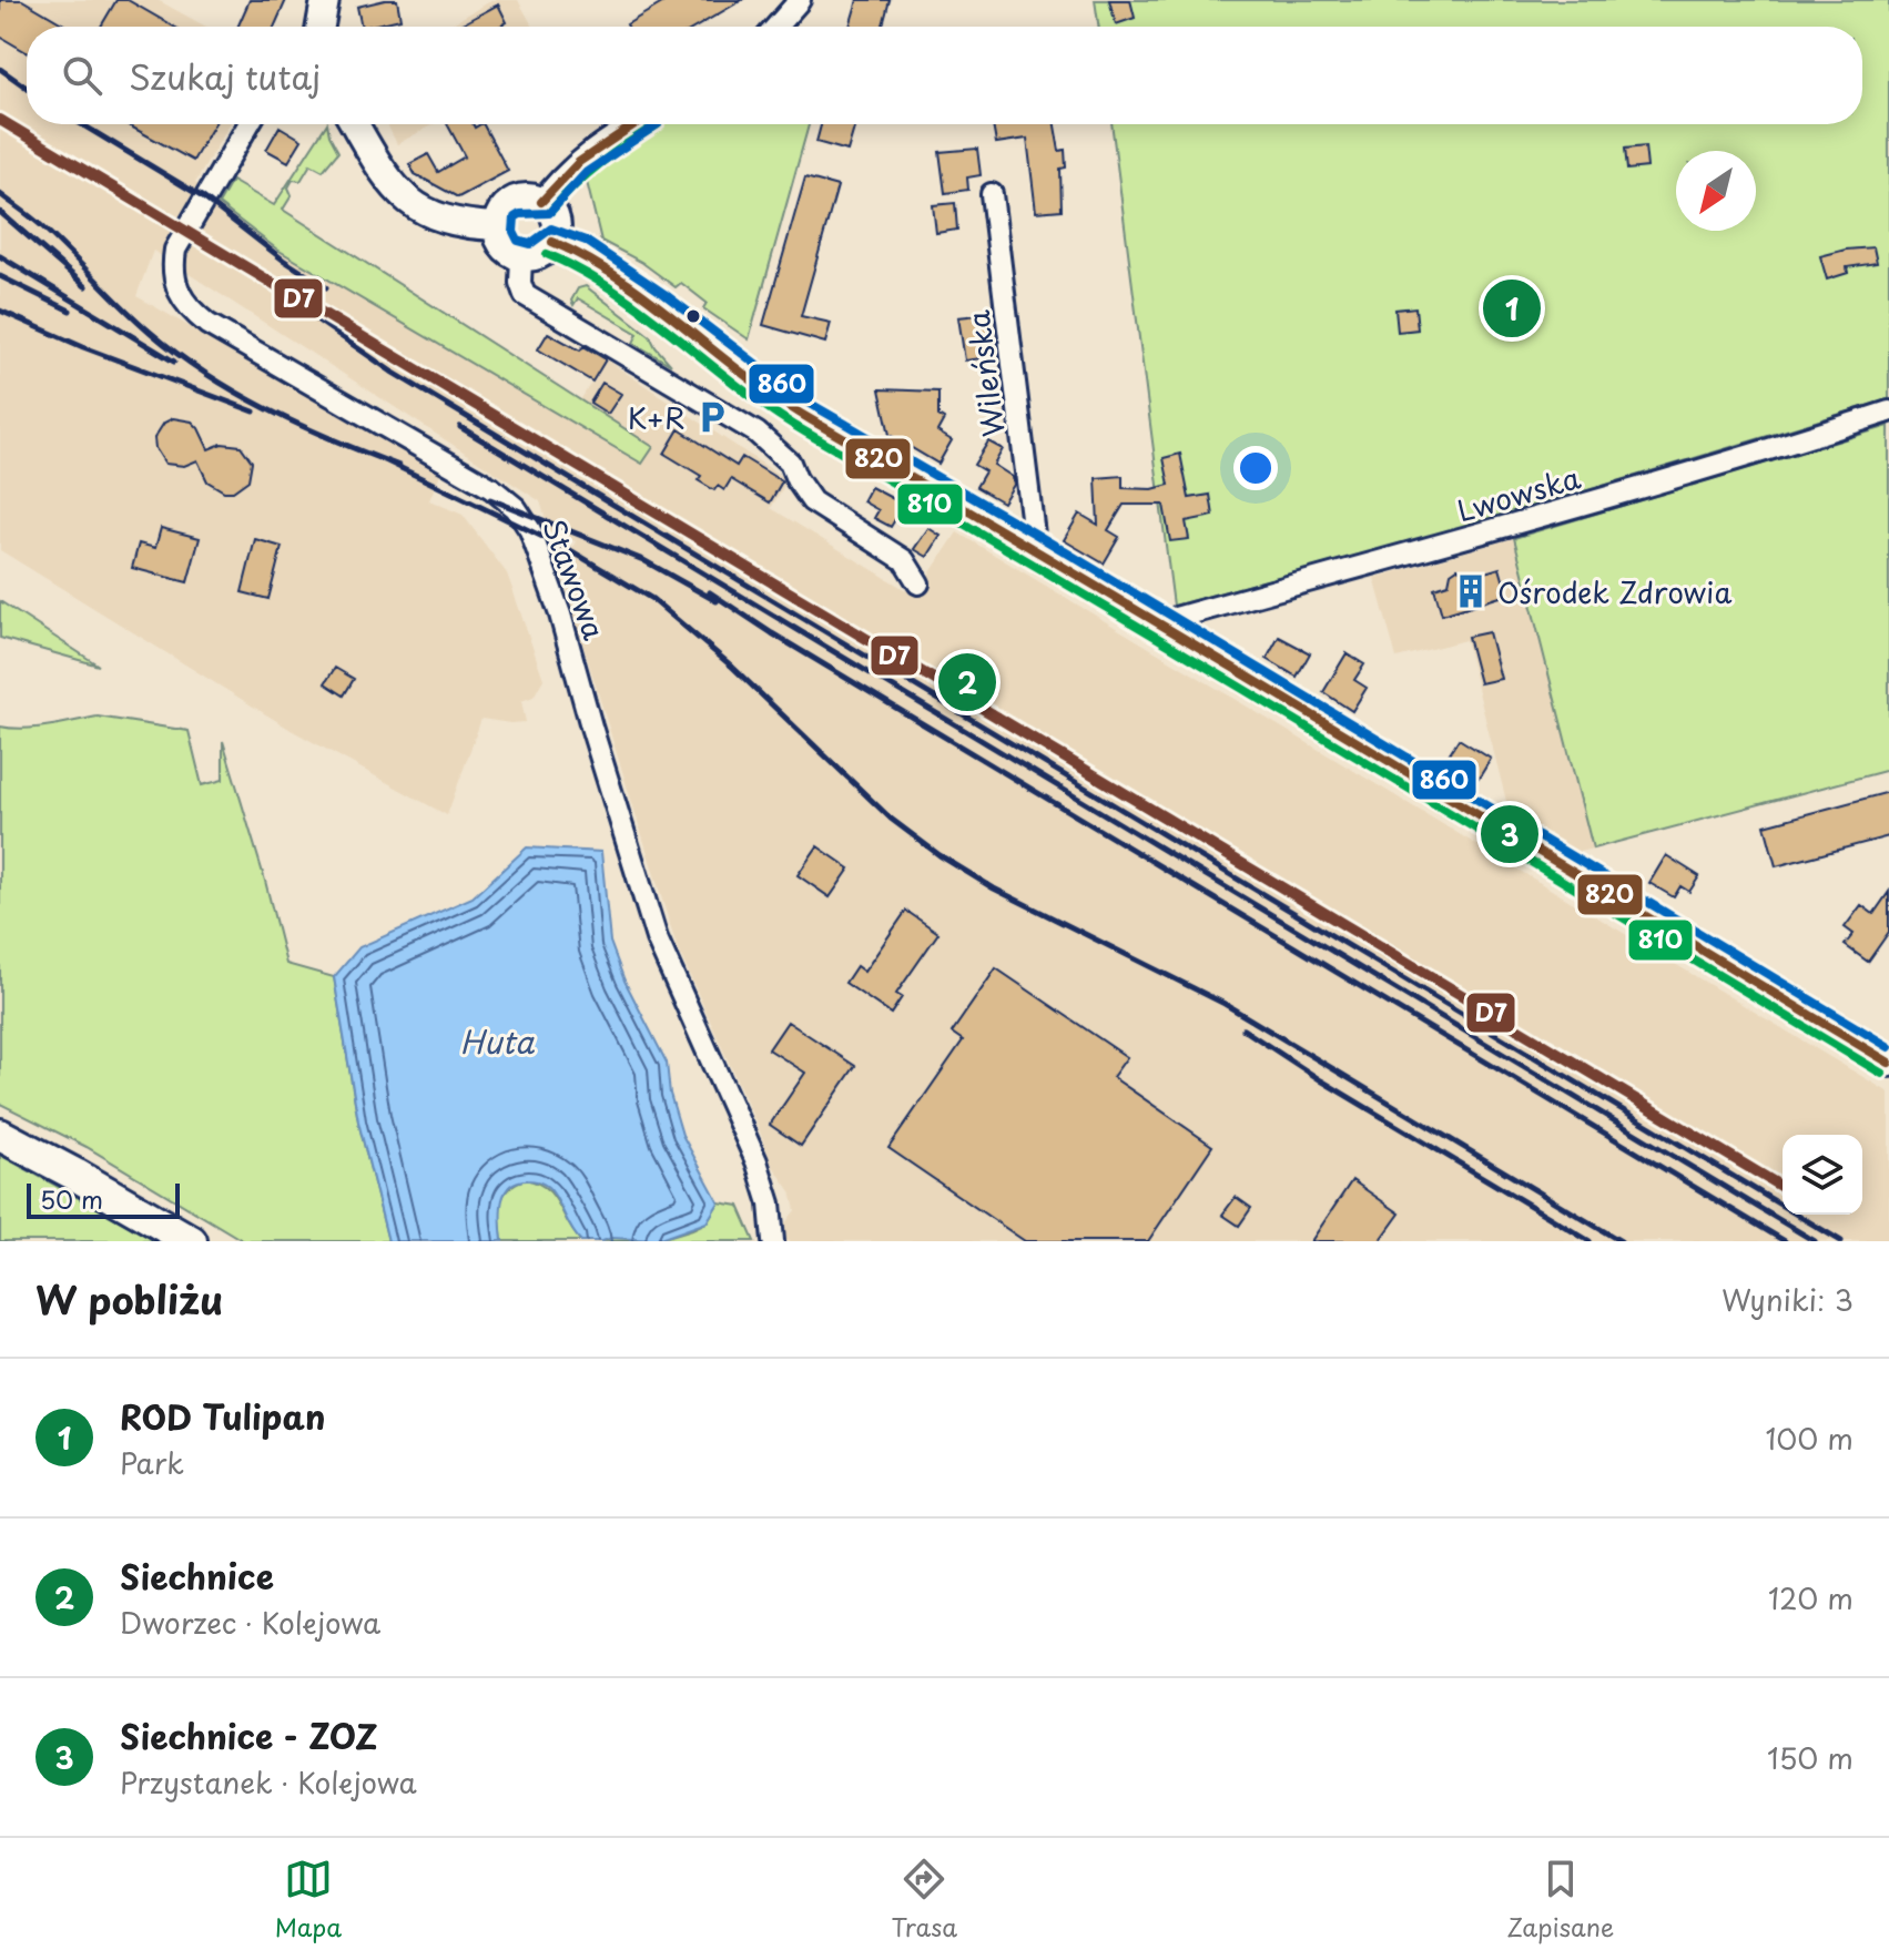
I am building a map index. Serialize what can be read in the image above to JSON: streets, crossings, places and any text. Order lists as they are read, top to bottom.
{
  "streets": {
    "street": ["Wileńska", "Lwowska", "Stawowa"]
  },
  "water": ["Huta"],
  "places": {
    "parking": ["K+R"],
    "building": ["Ośrodek Zdrowia"]
  },
  "lines": [
    "transit line D7",
    "transit line 820",
    "transit line 810",
    "transit line 860"
  ],
  "scale_bar": "50 m",
  "north": "bottom left",
  "page": {
    "search": "Szukaj tutaj",
    "pins": ["1", "2", "3"],
    "scale": "50 m",
    "heading": ["W pobliżu", "Wyniki: 3"],
    "list": [
      {
        "mark": "1",
        "name": "ROD Tulipan",
        "note": "Park",
        "value": "100 m"
      },
      {
        "mark": "2",
        "name": "Siechnice",
        "note": "Dworzec · Kolejowa",
        "value": "120 m"
      },
      {
        "mark": "3",
        "name": "Siechnice - ZOZ",
        "note": "Przystanek · Kolejowa",
        "value": "150 m"
      }
    ],
    "nav": ["Mapa", "Trasa", "Zapisane"]
  }
}
